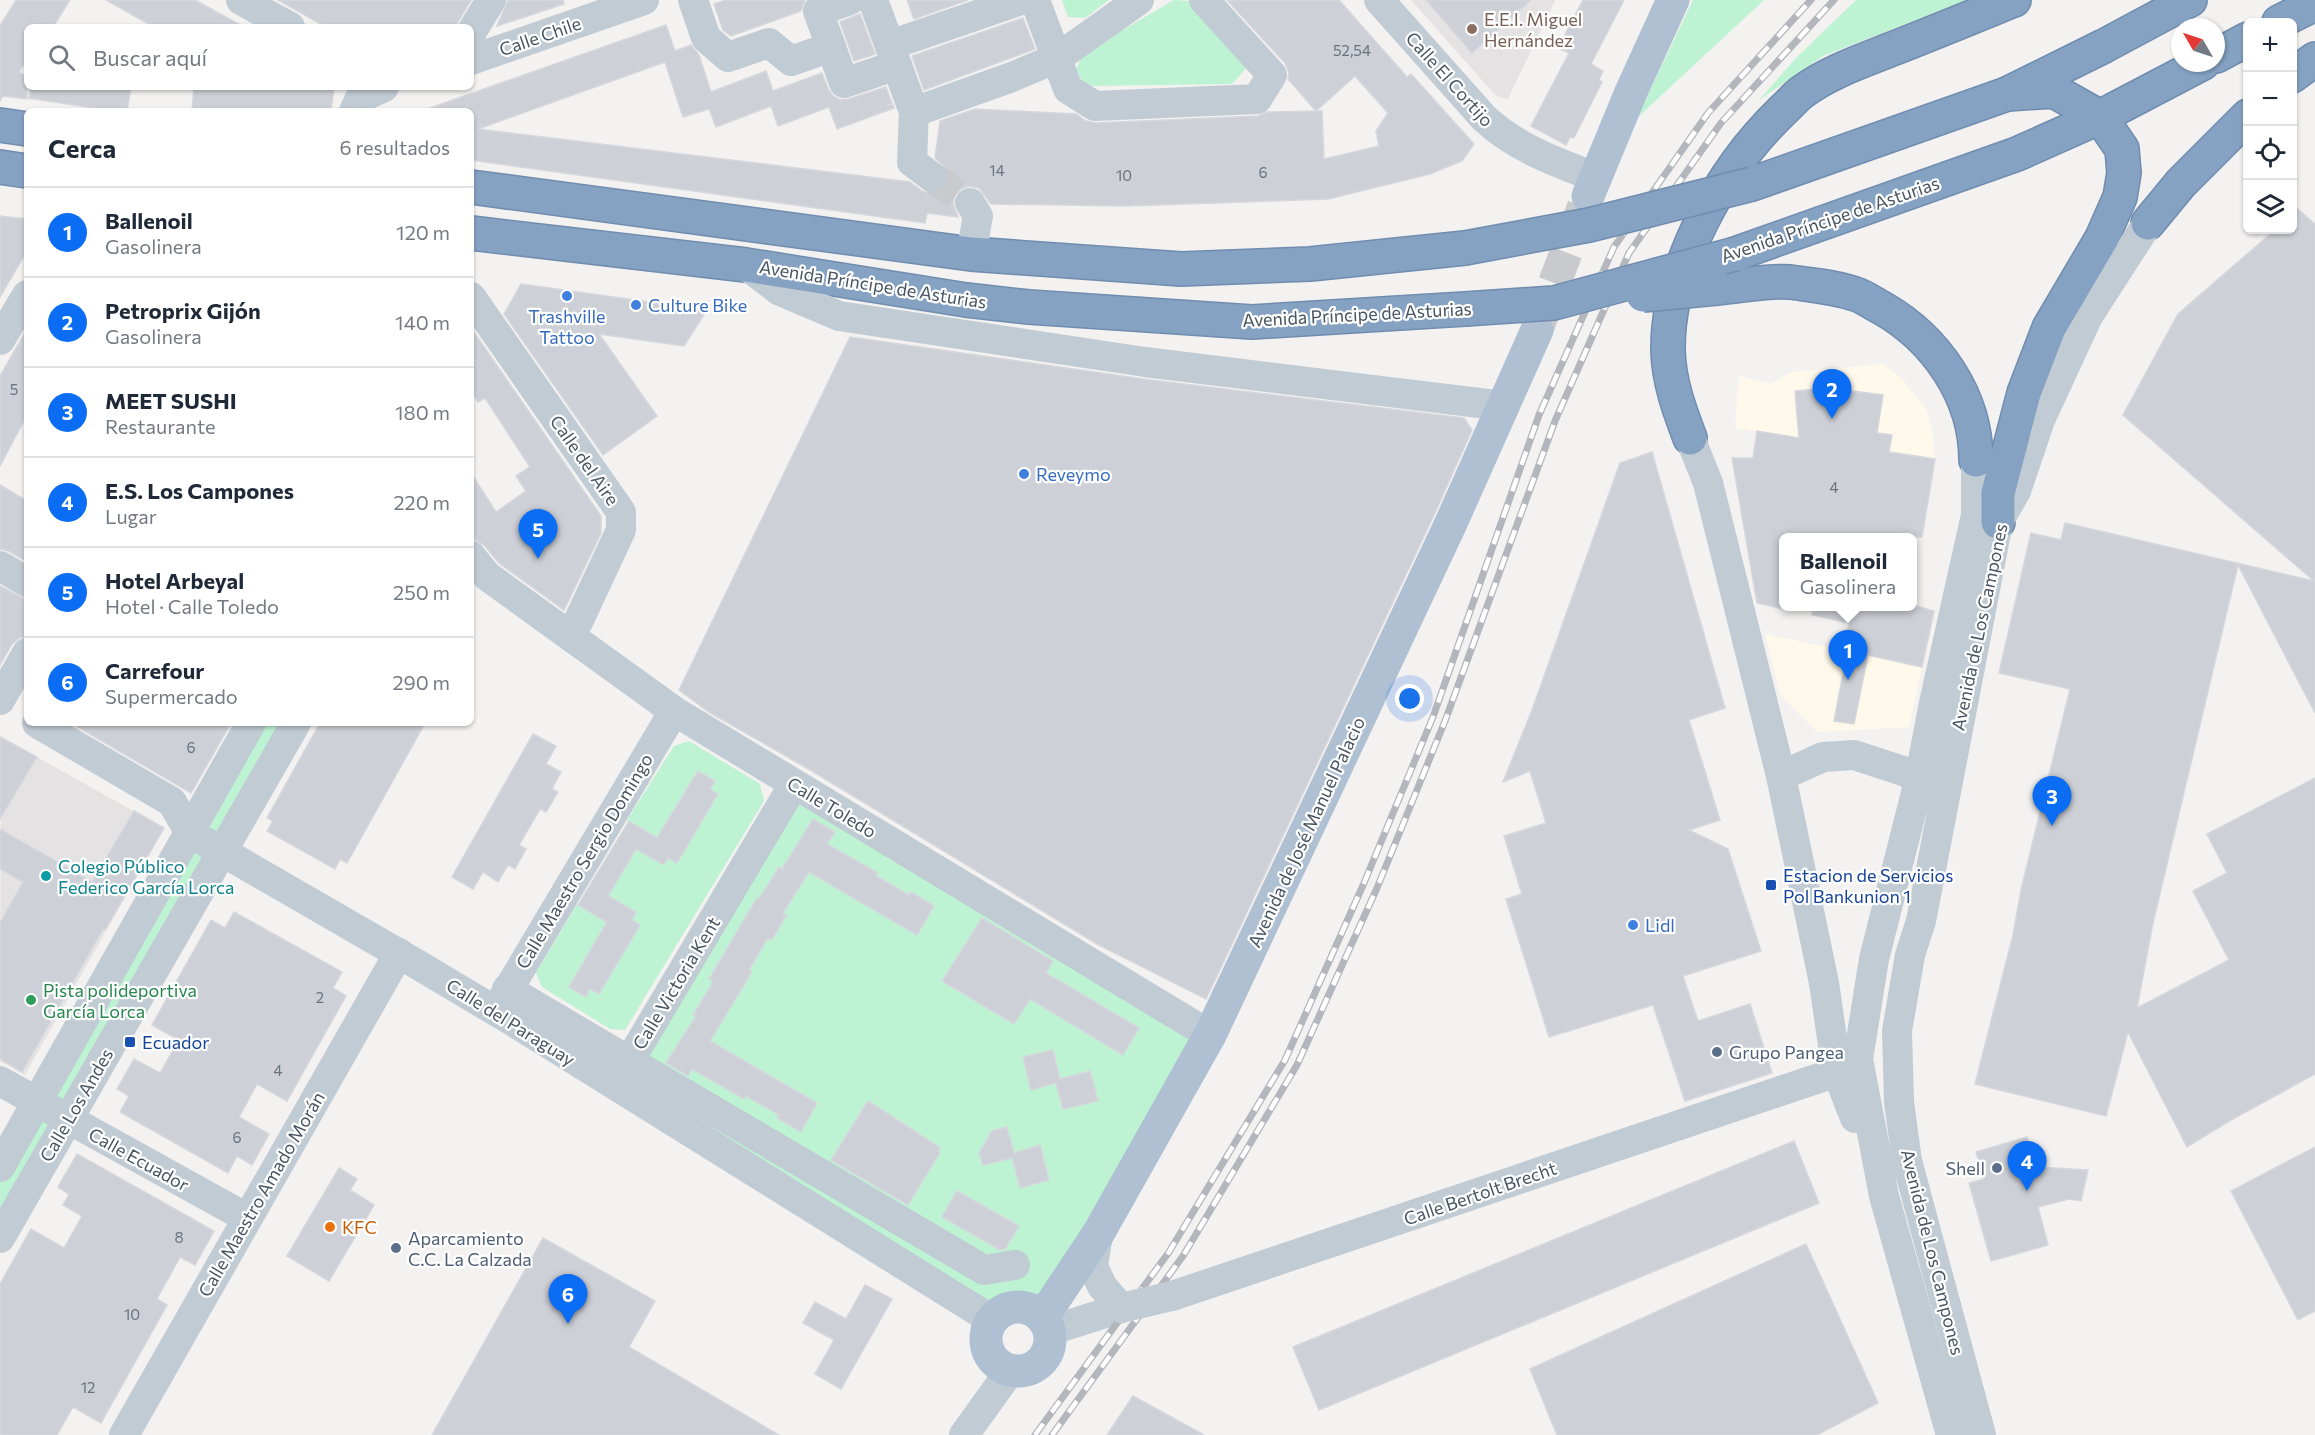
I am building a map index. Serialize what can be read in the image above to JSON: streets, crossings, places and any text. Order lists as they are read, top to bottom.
{
  "streets": {
    "highway": ["Avenida Príncipe de Asturias"],
    "main road": ["Avenida de José Manuel Palacio"],
    "street": [
      "Calle Chile",
      "Calle El Cortijo",
      "Calle del Aire",
      "Avenida de Los Campones",
      "Calle Toledo",
      "Calle Maestro Sergio Domingo",
      "Calle Victoria Kent",
      "Calle del Paraguay",
      "Calle Los Andes",
      "Calle Ecuador",
      "Calle Bertolt Brecht",
      "Calle Maestro Amado Morán"
    ]
  },
  "crossings": [
    ["Calle del Aire", "Calle Toledo"],
    ["Avenida de Los Campones", "Calle Bertolt Brecht"],
    ["Calle Toledo", "Avenida de José Manuel Palacio"],
    ["Calle Toledo", "Calle Maestro Sergio Domingo"],
    ["Calle Toledo", "Calle Victoria Kent"],
    ["Avenida de José Manuel Palacio", "Calle del Paraguay"],
    ["Avenida de José Manuel Palacio", "Calle Bertolt Brecht"],
    ["Calle Maestro Sergio Domingo", "Calle Victoria Kent"],
    ["Calle Maestro Sergio Domingo", "Calle del Paraguay"],
    ["Calle Victoria Kent", "Calle del Paraguay"],
    ["Calle del Paraguay", "Calle Los Andes"],
    ["Calle del Paraguay", "Calle Bertolt Brecht"],
    ["Calle del Paraguay", "Calle Maestro Amado Morán"],
    ["Calle Los Andes", "Calle Ecuador"],
    ["Calle Ecuador", "Calle Maestro Amado Morán"]
  ],
  "places": {
    "other": [
      "E.E.I. Miguel Hernández",
      "Trashville Tattoo",
      "Culture Bike",
      "Reveymo",
      "Colegio Público Federico García Lorca",
      "Lidl",
      "Pista polideportiva García Lorca",
      "Grupo Pangea",
      "Shell",
      "KFC",
      "Aparcamiento C.C. La Calzada"
    ],
    "transit": ["Estacion de Servicios Pol Bankunion 1", "Ecuador"]
  },
  "house_numbers": [
    "52,54",
    "14",
    "6",
    "10",
    "5",
    "4",
    "6",
    "2",
    "4",
    "6",
    "8",
    "10",
    "12"
  ],
  "north": "top left",
  "page": {
    "map_buttons": ["+", "−"],
    "search": "Buscar aquí",
    "heading": ["Cerca", "6 resultados"],
    "list": [
      {
        "mark": "1",
        "name": "Ballenoil",
        "note": "Gasolinera",
        "value": "120 m"
      },
      {
        "mark": "2",
        "name": "Petroprix Gijón",
        "note": "Gasolinera",
        "value": "140 m"
      },
      {
        "mark": "3",
        "name": "MEET SUSHI",
        "note": "Restaurante",
        "value": "180 m"
      },
      {
        "mark": "4",
        "name": "E.S. Los Campones",
        "note": "Lugar",
        "value": "220 m"
      },
      {
        "mark": "5",
        "name": "Hotel Arbeyal",
        "note": "Hotel · Calle Toledo",
        "value": "250 m"
      },
      {
        "mark": "6",
        "name": "Carrefour",
        "note": "Supermercado",
        "value": "290 m"
      }
    ],
    "pins": [
      "2",
      "5",
      "1",
      "3",
      "4",
      "6"
    ],
    "popup": ["Ballenoil", "Gasolinera"]
  }
}
